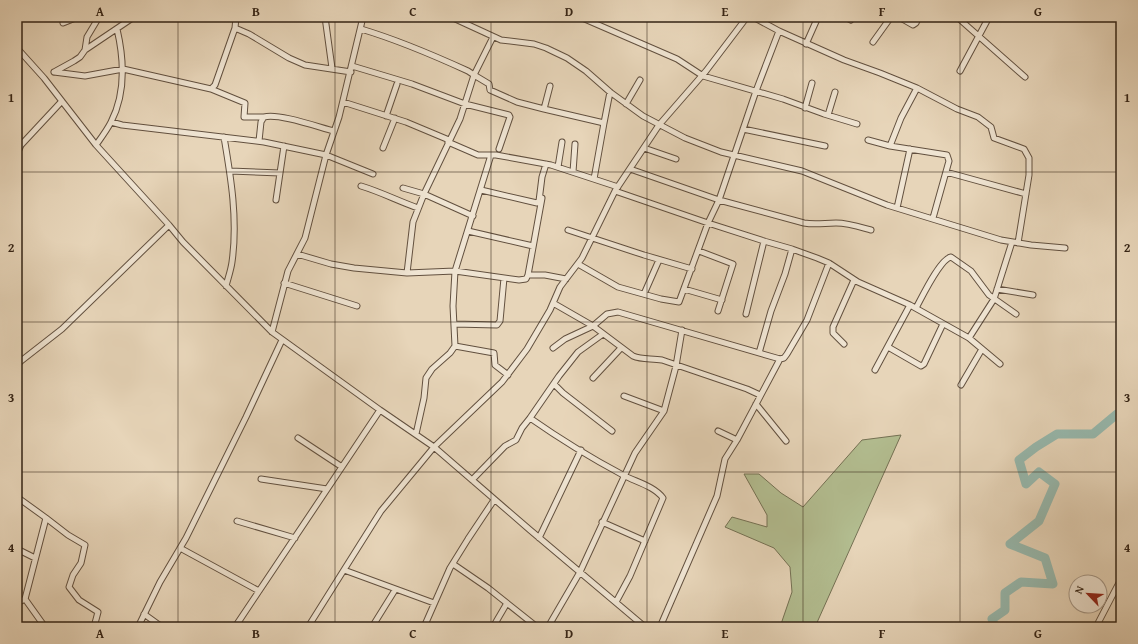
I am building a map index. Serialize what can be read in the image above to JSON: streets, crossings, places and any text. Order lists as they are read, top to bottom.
{
  "north": "top left",
  "grid": {
    "columns": [
      "A",
      "B",
      "C",
      "D",
      "E",
      "F",
      "G"
    ],
    "rows": [
      "1",
      "2",
      "3",
      "4"
    ]
  }
}
